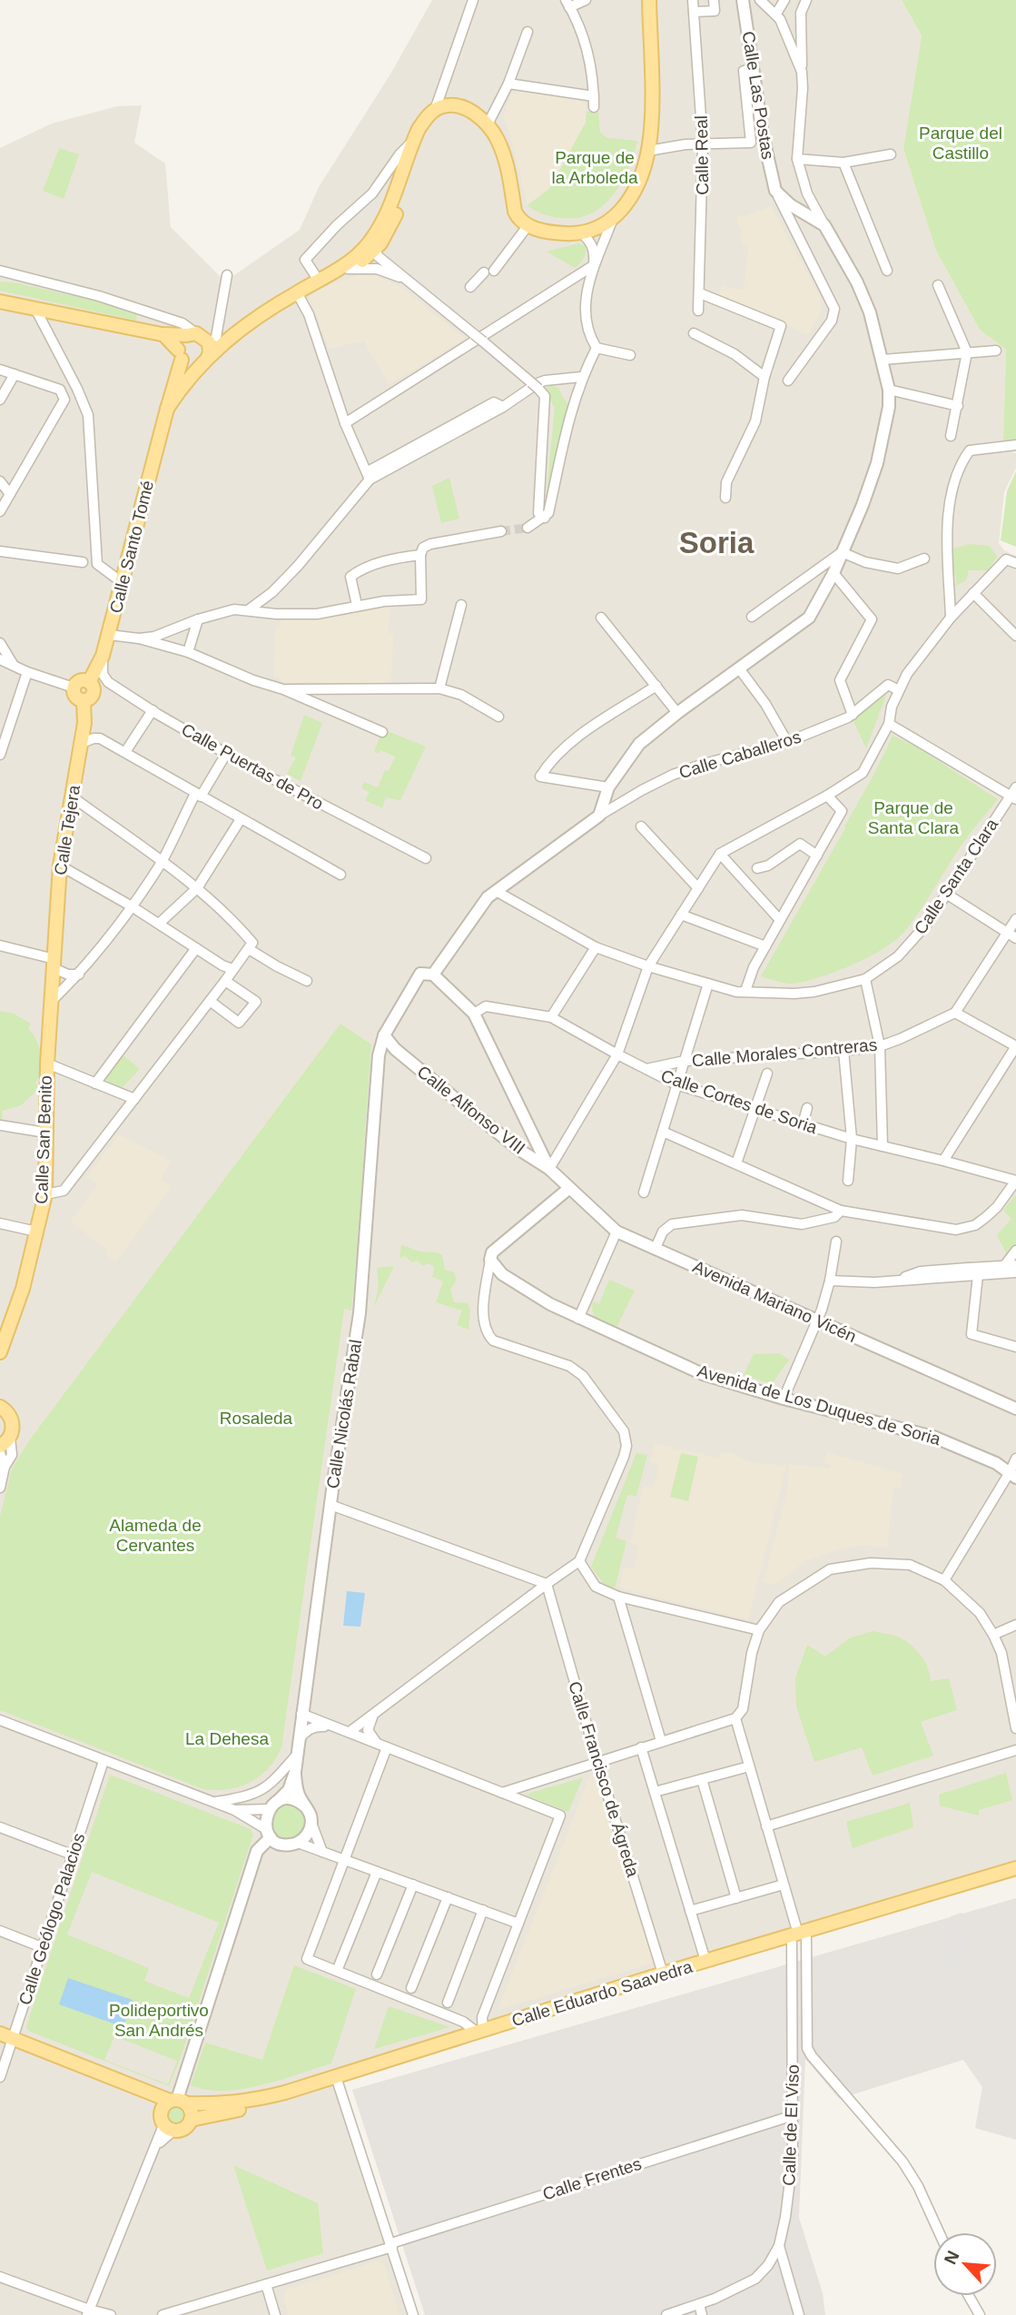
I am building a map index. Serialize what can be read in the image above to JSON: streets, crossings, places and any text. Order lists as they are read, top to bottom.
{
  "streets": {
    "main road": [
      "Calle Santo Tomé",
      "Calle Tejera",
      "Calle San Benito",
      "Calle Eduardo Saavedra"
    ],
    "street": [
      "Calle Las Postas",
      "Calle Real",
      "Calle Caballeros",
      "Calle Puertas de Pro",
      "Calle Santa Clara",
      "Calle Morales Contreras",
      "Calle Cortes de Soria",
      "Calle Alfonso VIII",
      "Avenida Mariano Vicén",
      "Avenida de Los Duques de Soria",
      "Calle Nicolás Rabal",
      "Calle Francisco de Ágreda",
      "Calle Geólogo Palacios",
      "Calle de El Viso",
      "Calle Frentes"
    ]
  },
  "crossings": [
    ["Calle Santo Tomé", "Calle Puertas de Pro"],
    ["Calle Santo Tomé", "Calle Tejera"],
    ["Calle Caballeros", "Calle Santa Clara"],
    ["Calle Tejera", "Calle San Benito"],
    ["Calle Morales Contreras", "Calle Cortes de Soria"],
    ["Calle Alfonso VIII", "Avenida Mariano Vicén"],
    ["Calle Alfonso VIII", "Calle Nicolás Rabal"],
    ["Calle Francisco de Ágreda", "Calle Eduardo Saavedra"],
    ["Calle Eduardo Saavedra", "Calle de El Viso"],
    ["Calle de El Viso", "Calle Frentes"]
  ],
  "districts": ["Soria"],
  "parks": [
    "Parque del Castillo",
    "Parque de la Arboleda",
    "Parque de Santa Clara",
    "Rosaleda",
    "Alameda de Cervantes",
    "La Dehesa",
    "Polideportivo San Andrés"
  ],
  "north": "top left"
}
